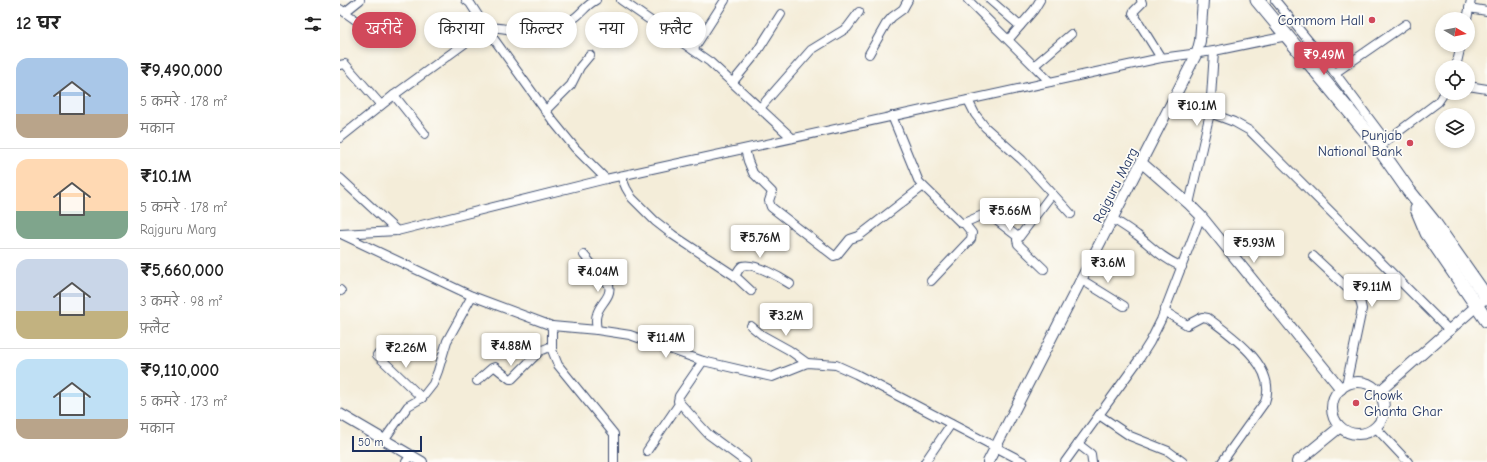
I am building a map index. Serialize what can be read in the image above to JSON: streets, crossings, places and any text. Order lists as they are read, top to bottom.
{
  "streets": {
    "street": ["Rajguru Marg"]
  },
  "places": ["Commom Hall", "Punjab National Bank", "Chowk Ghanta Ghar"],
  "scale_bar": "50 m",
  "north": "right",
  "page": {
    "heading": "12 घर",
    "chip": [
      "खरीदें",
      "किराया",
      "फ़िल्टर",
      "नया",
      "फ़्लैट"
    ],
    "price": [
      "₹9.49M",
      "₹10.1M",
      "₹5.66M",
      "₹5.76M",
      "₹5.93M",
      "₹3.6M",
      "₹4.04M",
      "₹9.11M",
      "₹3.2M",
      "₹11.4M",
      "₹4.88M",
      "₹2.26M"
    ],
    "list": [
      {
        "name": "₹9,490,000",
        "note": "5 कमरे · 178 m² · मकान"
      },
      {
        "name": "₹10.1M",
        "note": "5 कमरे · 178 m² · Rajguru Marg"
      },
      {
        "name": "₹5,660,000",
        "note": "3 कमरे · 98 m² · फ़्लैट"
      },
      {
        "name": "₹9,110,000",
        "note": "5 कमरे · 173 m² · मकान"
      }
    ],
    "scale": "50 m"
  }
}
